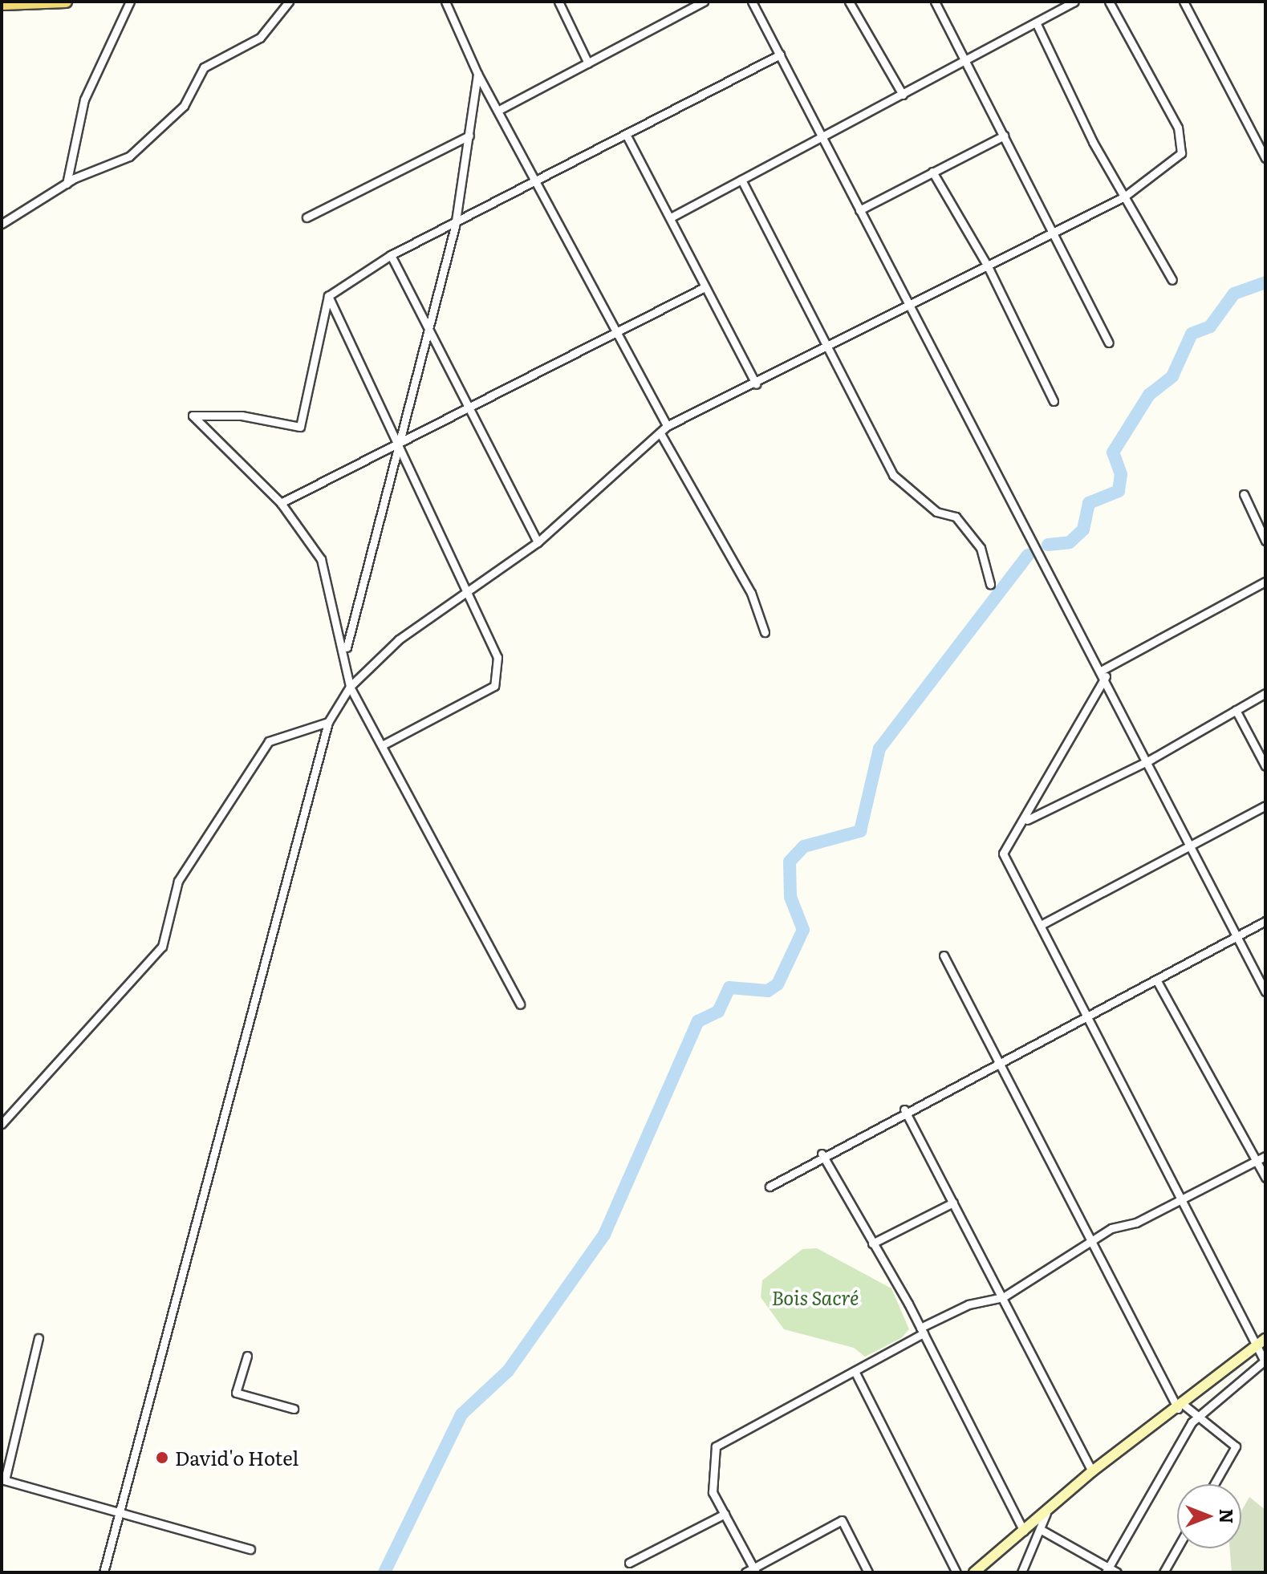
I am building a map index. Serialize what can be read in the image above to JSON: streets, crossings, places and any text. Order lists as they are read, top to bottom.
{
  "parks": ["Bois Sacré"],
  "places": ["David'o Hotel"],
  "north": "right"
}
